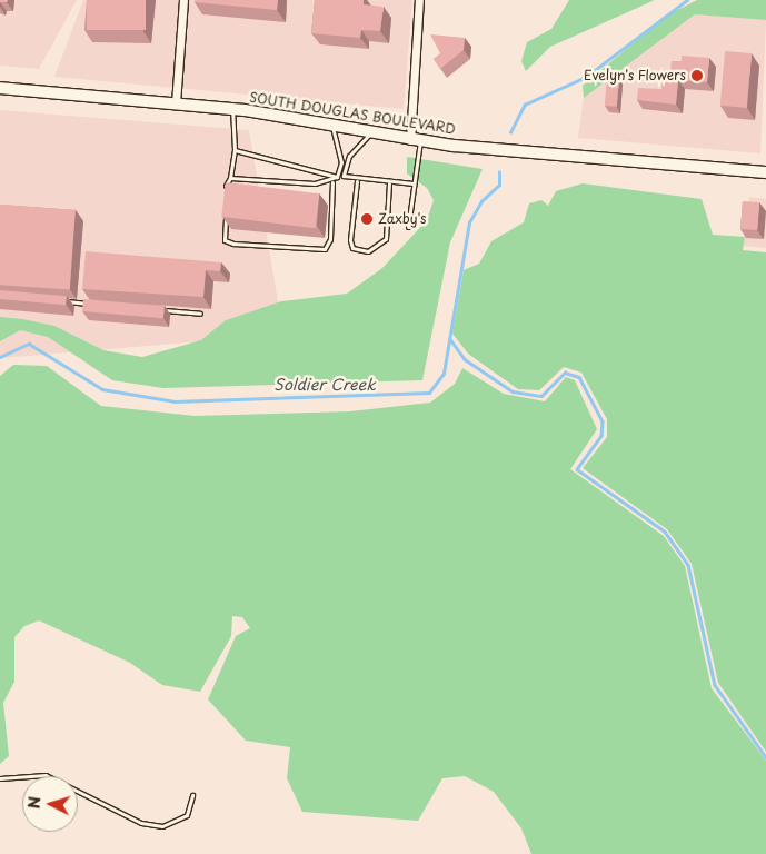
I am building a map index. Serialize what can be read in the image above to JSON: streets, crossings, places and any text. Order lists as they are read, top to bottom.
{
  "streets": {
    "main road": ["SOUTH DOUGLAS BOULEVARD"]
  },
  "water": ["Soldier Creek"],
  "places": ["Evelyn's Flowers", "Zaxby's"],
  "north": "left"
}
